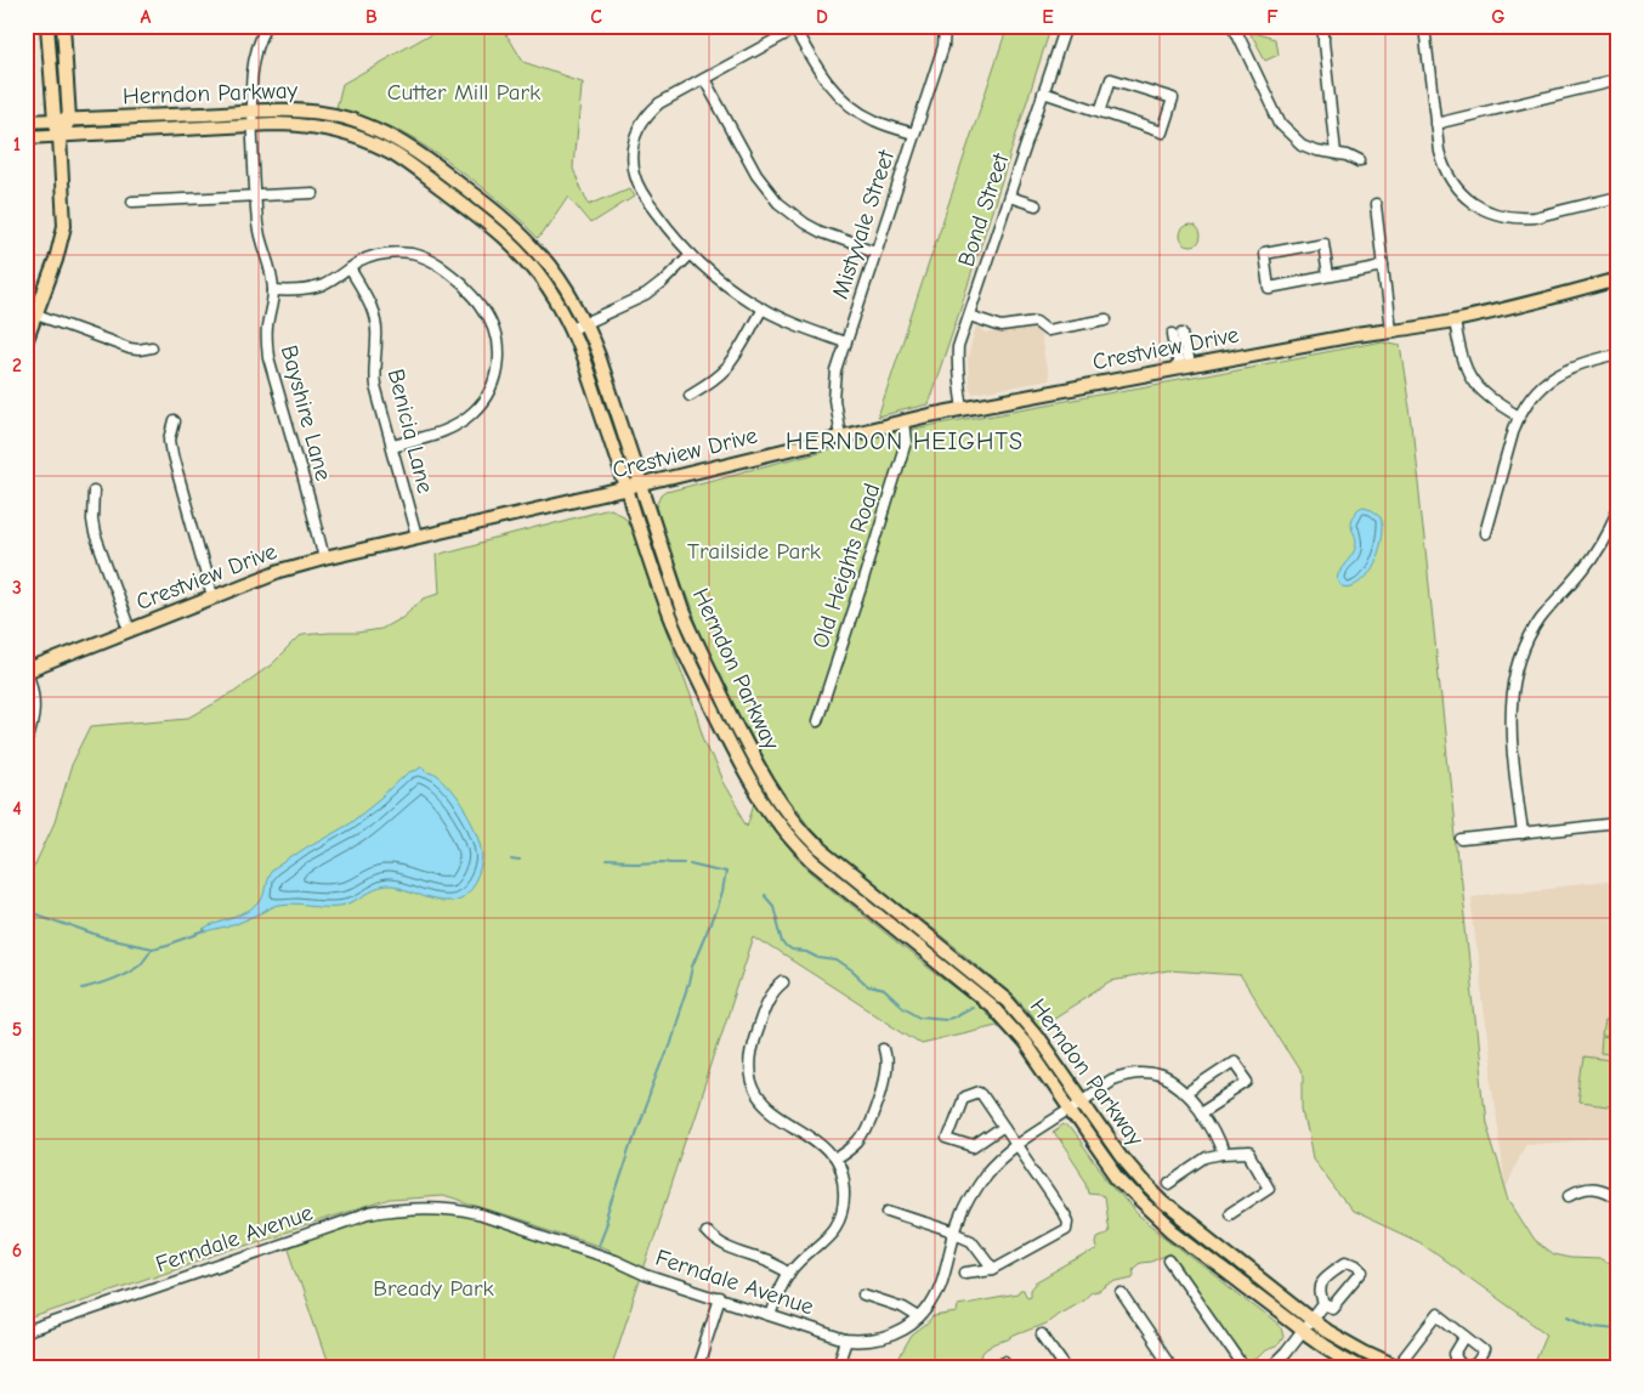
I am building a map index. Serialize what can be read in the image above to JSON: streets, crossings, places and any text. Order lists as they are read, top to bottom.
{
  "streets": {
    "main road": ["Herndon Parkway", "Crestview Drive"],
    "street": [
      "Bond Street",
      "Mistyvale Street",
      "Bayshire Lane",
      "Benicia Lane",
      "Old Heights Road",
      "Ferndale Avenue"
    ]
  },
  "crossings": [
    ["Herndon Parkway", "Crestview Drive"],
    ["Herndon Parkway", "Bayshire Lane"],
    ["Herndon Parkway", "Ferndale Avenue"],
    ["Bond Street", "Crestview Drive"],
    ["Mistyvale Street", "Crestview Drive"],
    ["Crestview Drive", "Bayshire Lane"],
    ["Crestview Drive", "Benicia Lane"],
    ["Crestview Drive", "Old Heights Road"]
  ],
  "districts": ["HERNDON HEIGHTS"],
  "parks": ["Cutter Mill Park", "Trailside Park", "Bready Park"],
  "grid": {
    "columns": [
      "A",
      "B",
      "C",
      "D",
      "E",
      "F",
      "G"
    ],
    "rows": [
      "1",
      "2",
      "3",
      "4",
      "5",
      "6"
    ]
  }
}
